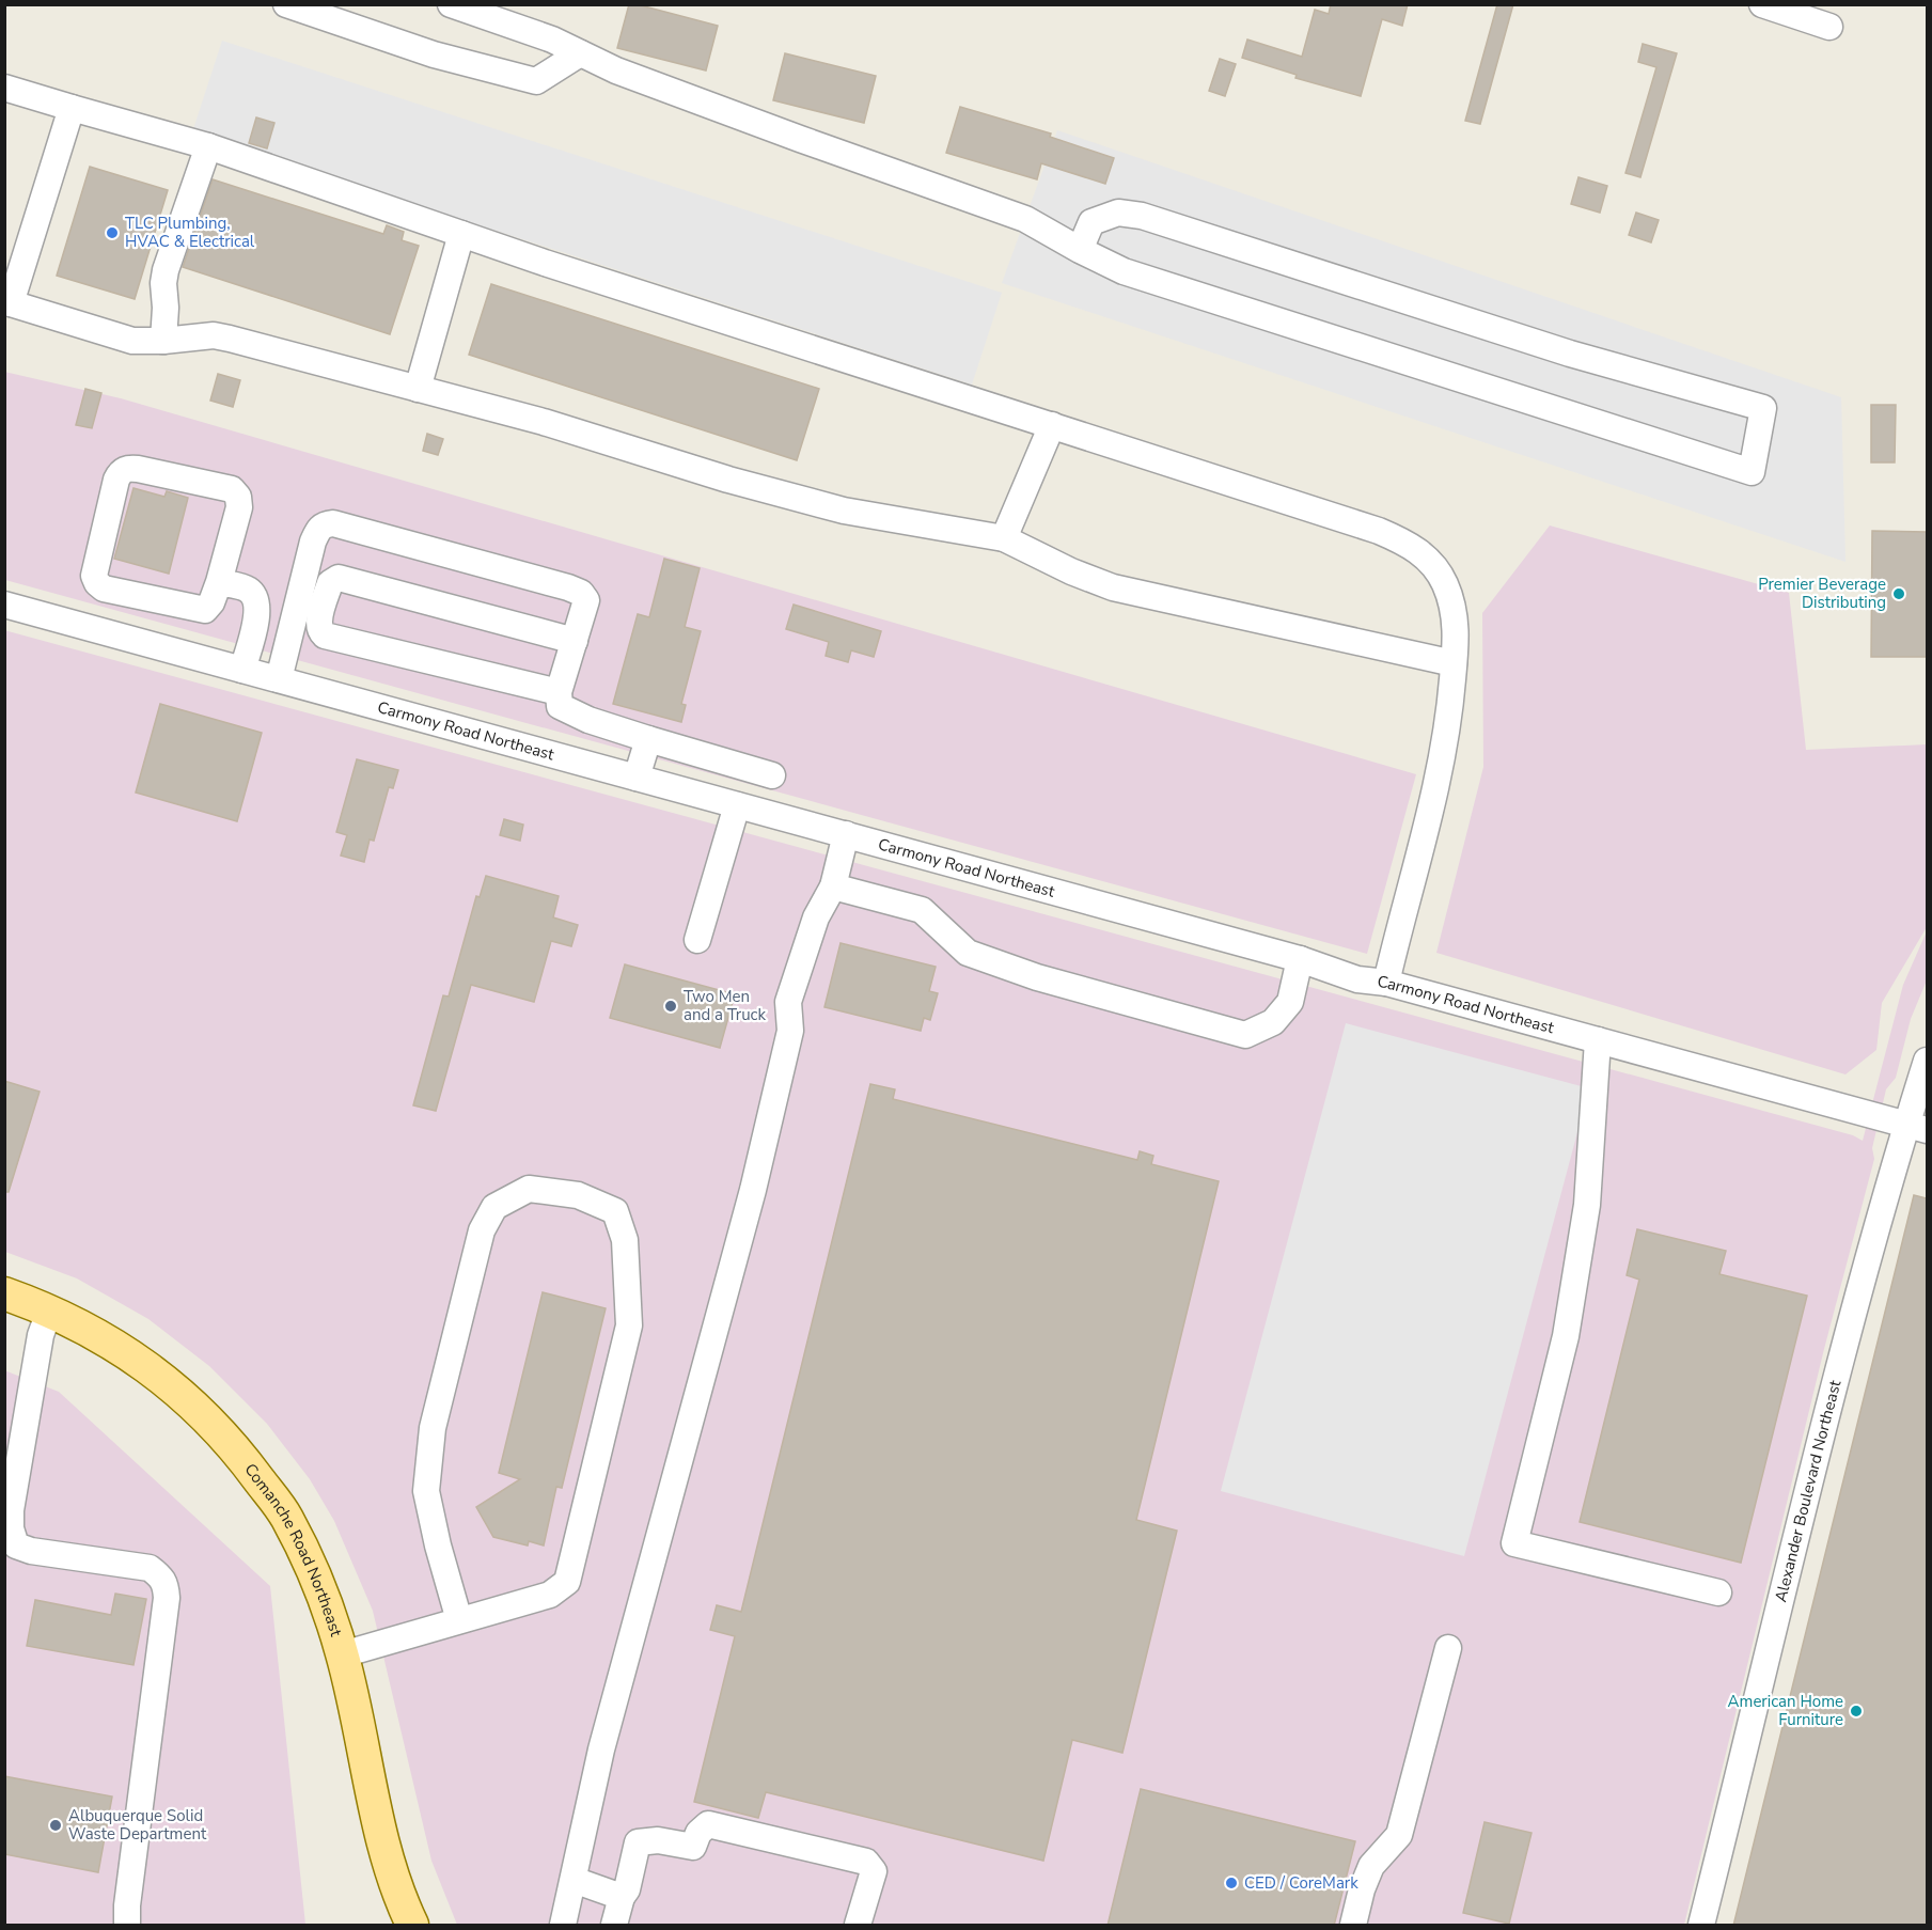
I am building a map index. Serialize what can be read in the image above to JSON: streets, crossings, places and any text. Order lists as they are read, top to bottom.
{
  "streets": {
    "main road": ["Comanche Road Northeast"],
    "street": ["Carmony Road Northeast", "Alexander Boulevard Northeast"]
  },
  "crossings": [
    ["Carmony Road Northeast", "Alexander Boulevard Northeast"]
  ],
  "places": [
    "TLC Plumbing, HVAC & Electrical",
    "Premier Beverage Distributing",
    "Two Men and a Truck",
    "American Home Furniture",
    "Albuquerque Solid Waste Department",
    "CED / CoreMark"
  ]
}
